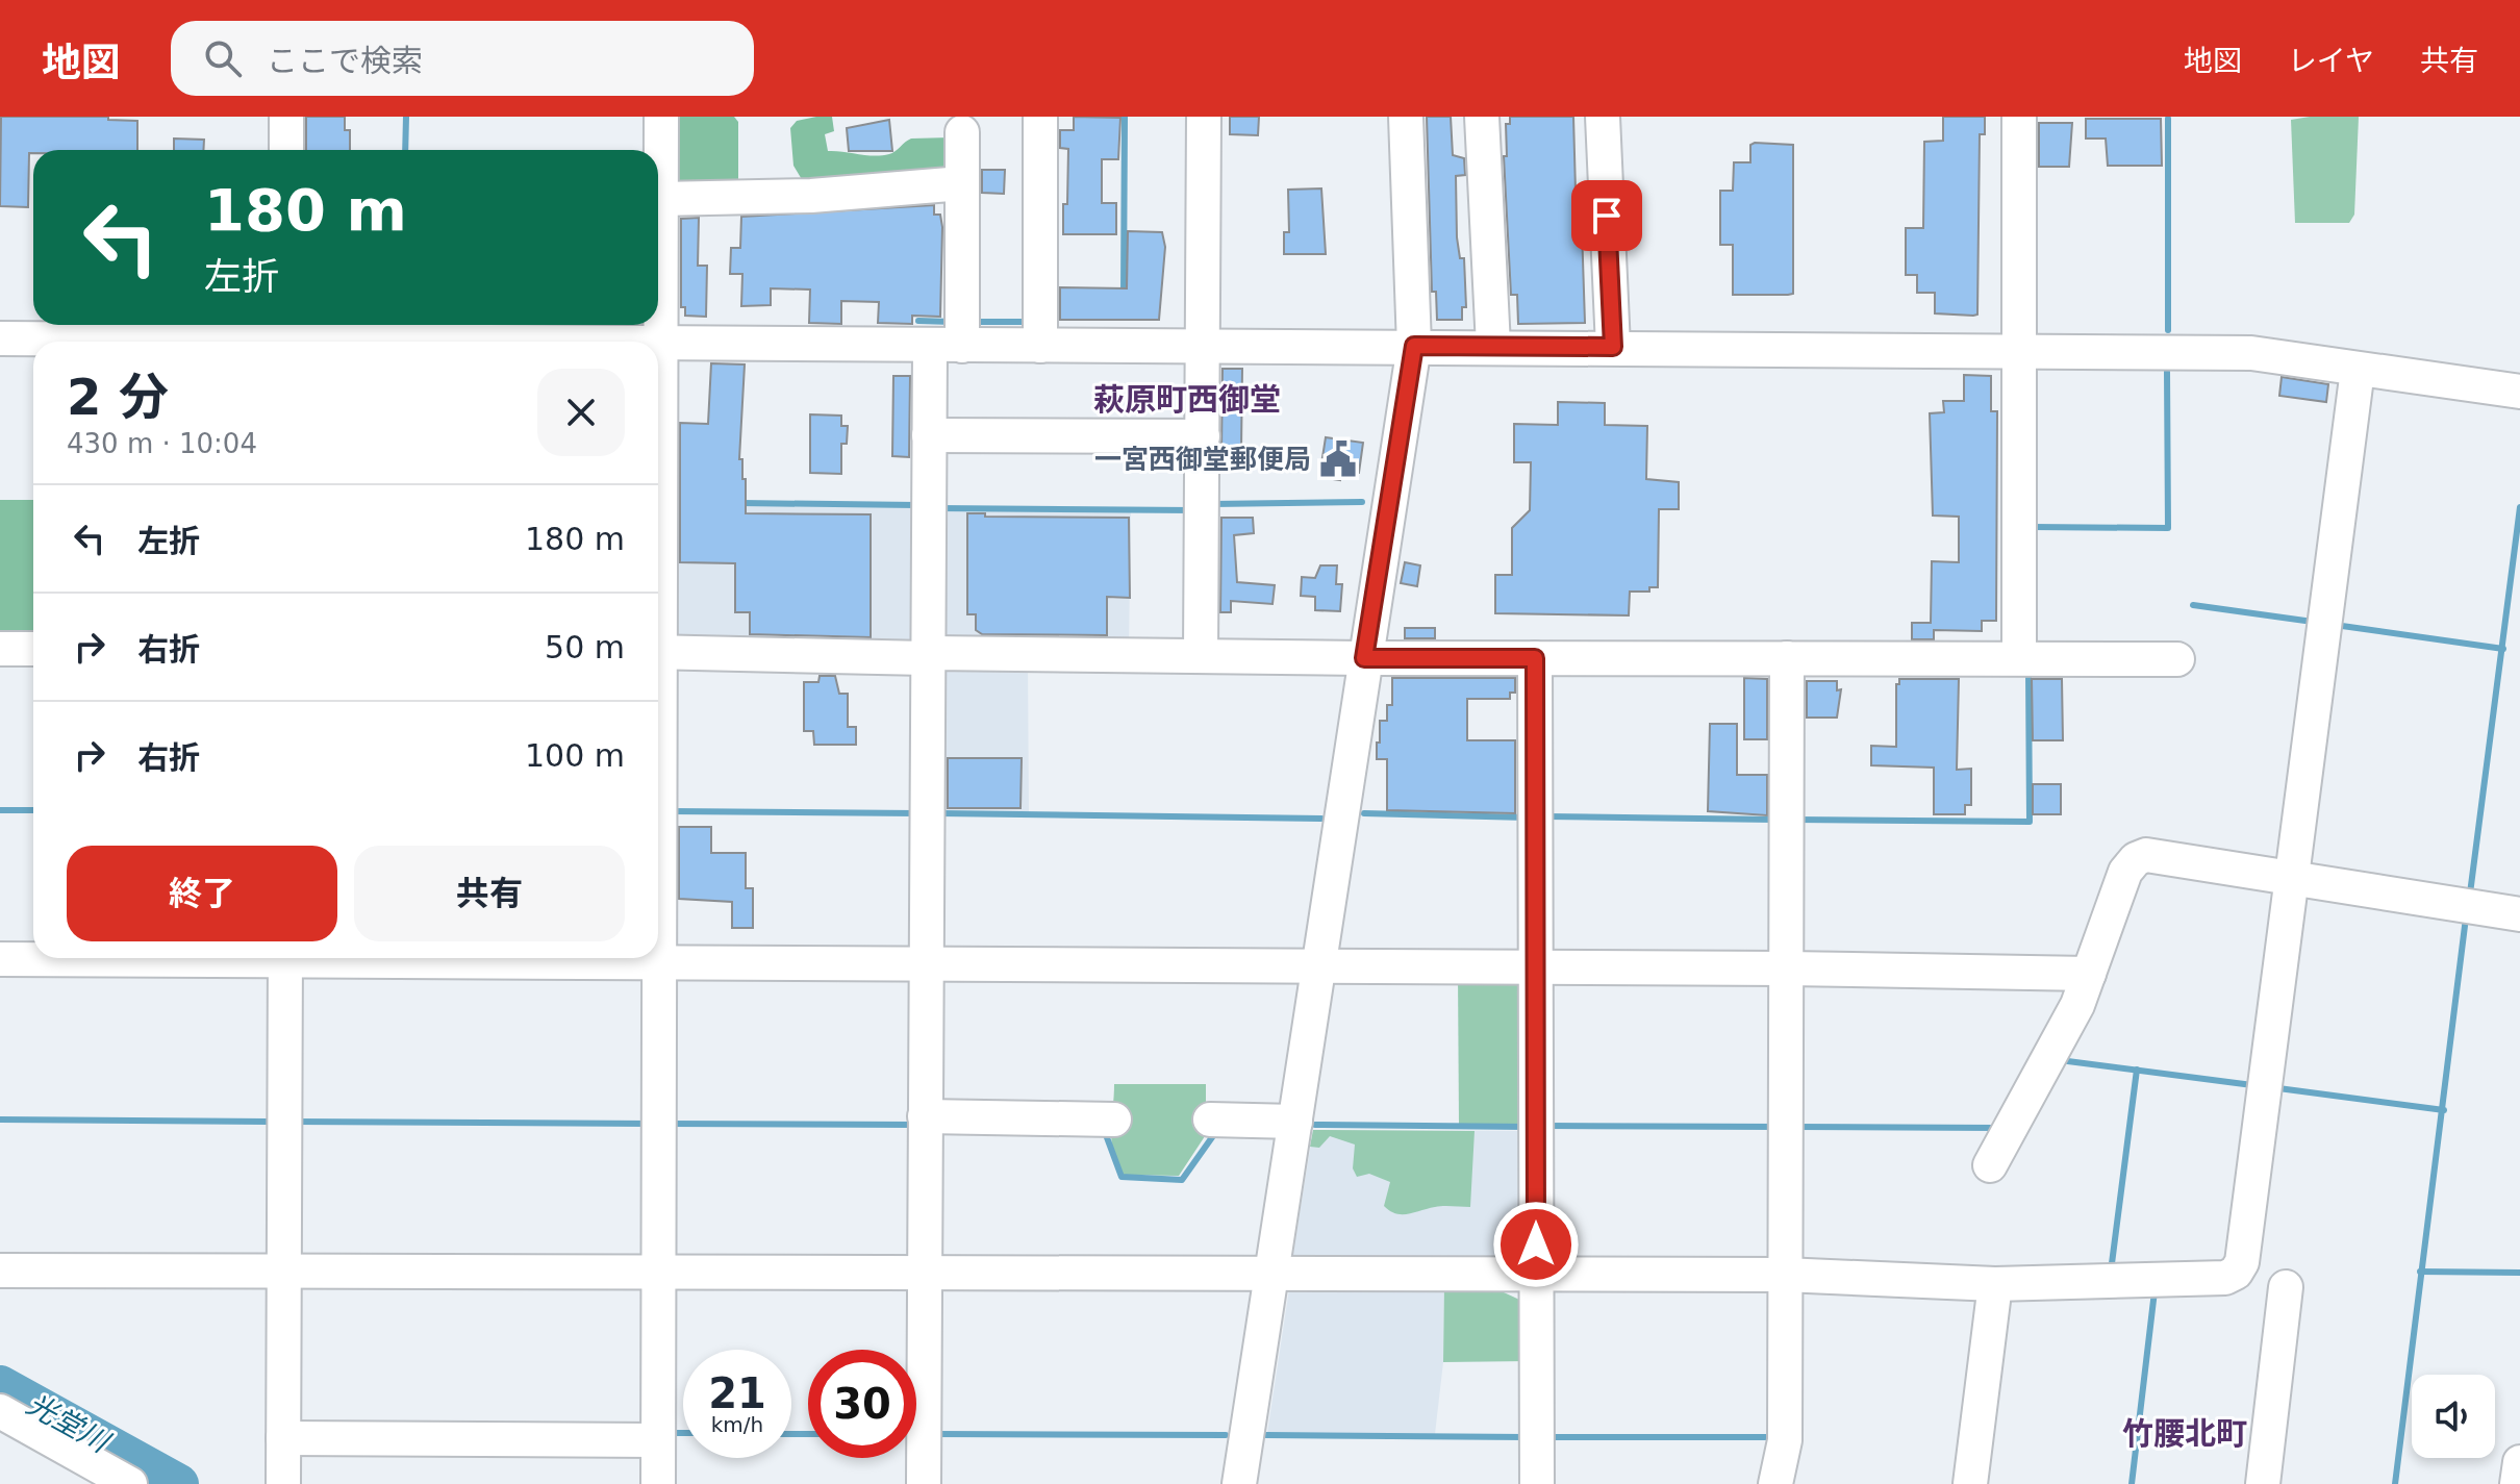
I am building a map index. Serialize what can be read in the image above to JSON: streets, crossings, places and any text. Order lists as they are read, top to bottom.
{
  "districts": ["萩原町西御堂", "竹腰北町"],
  "water": ["光堂川"],
  "places": {
    "public building": ["一宮西御堂郵便局"]
  },
  "page": {
    "header": "地図",
    "search": "ここで検索",
    "nav": ["地図", "レイヤ", "共有"],
    "turn": ["180 m", "左折"],
    "heading": ["2 分", "430 m · 10:04"],
    "list": [
      {
        "name": "左折",
        "value": "180 m"
      },
      {
        "name": "右折",
        "value": "50 m"
      },
      {
        "name": "右折",
        "value": "100 m"
      }
    ],
    "buttons": ["終了", "共有"],
    "speed": "21 km/h",
    "limit": "30"
  }
}
